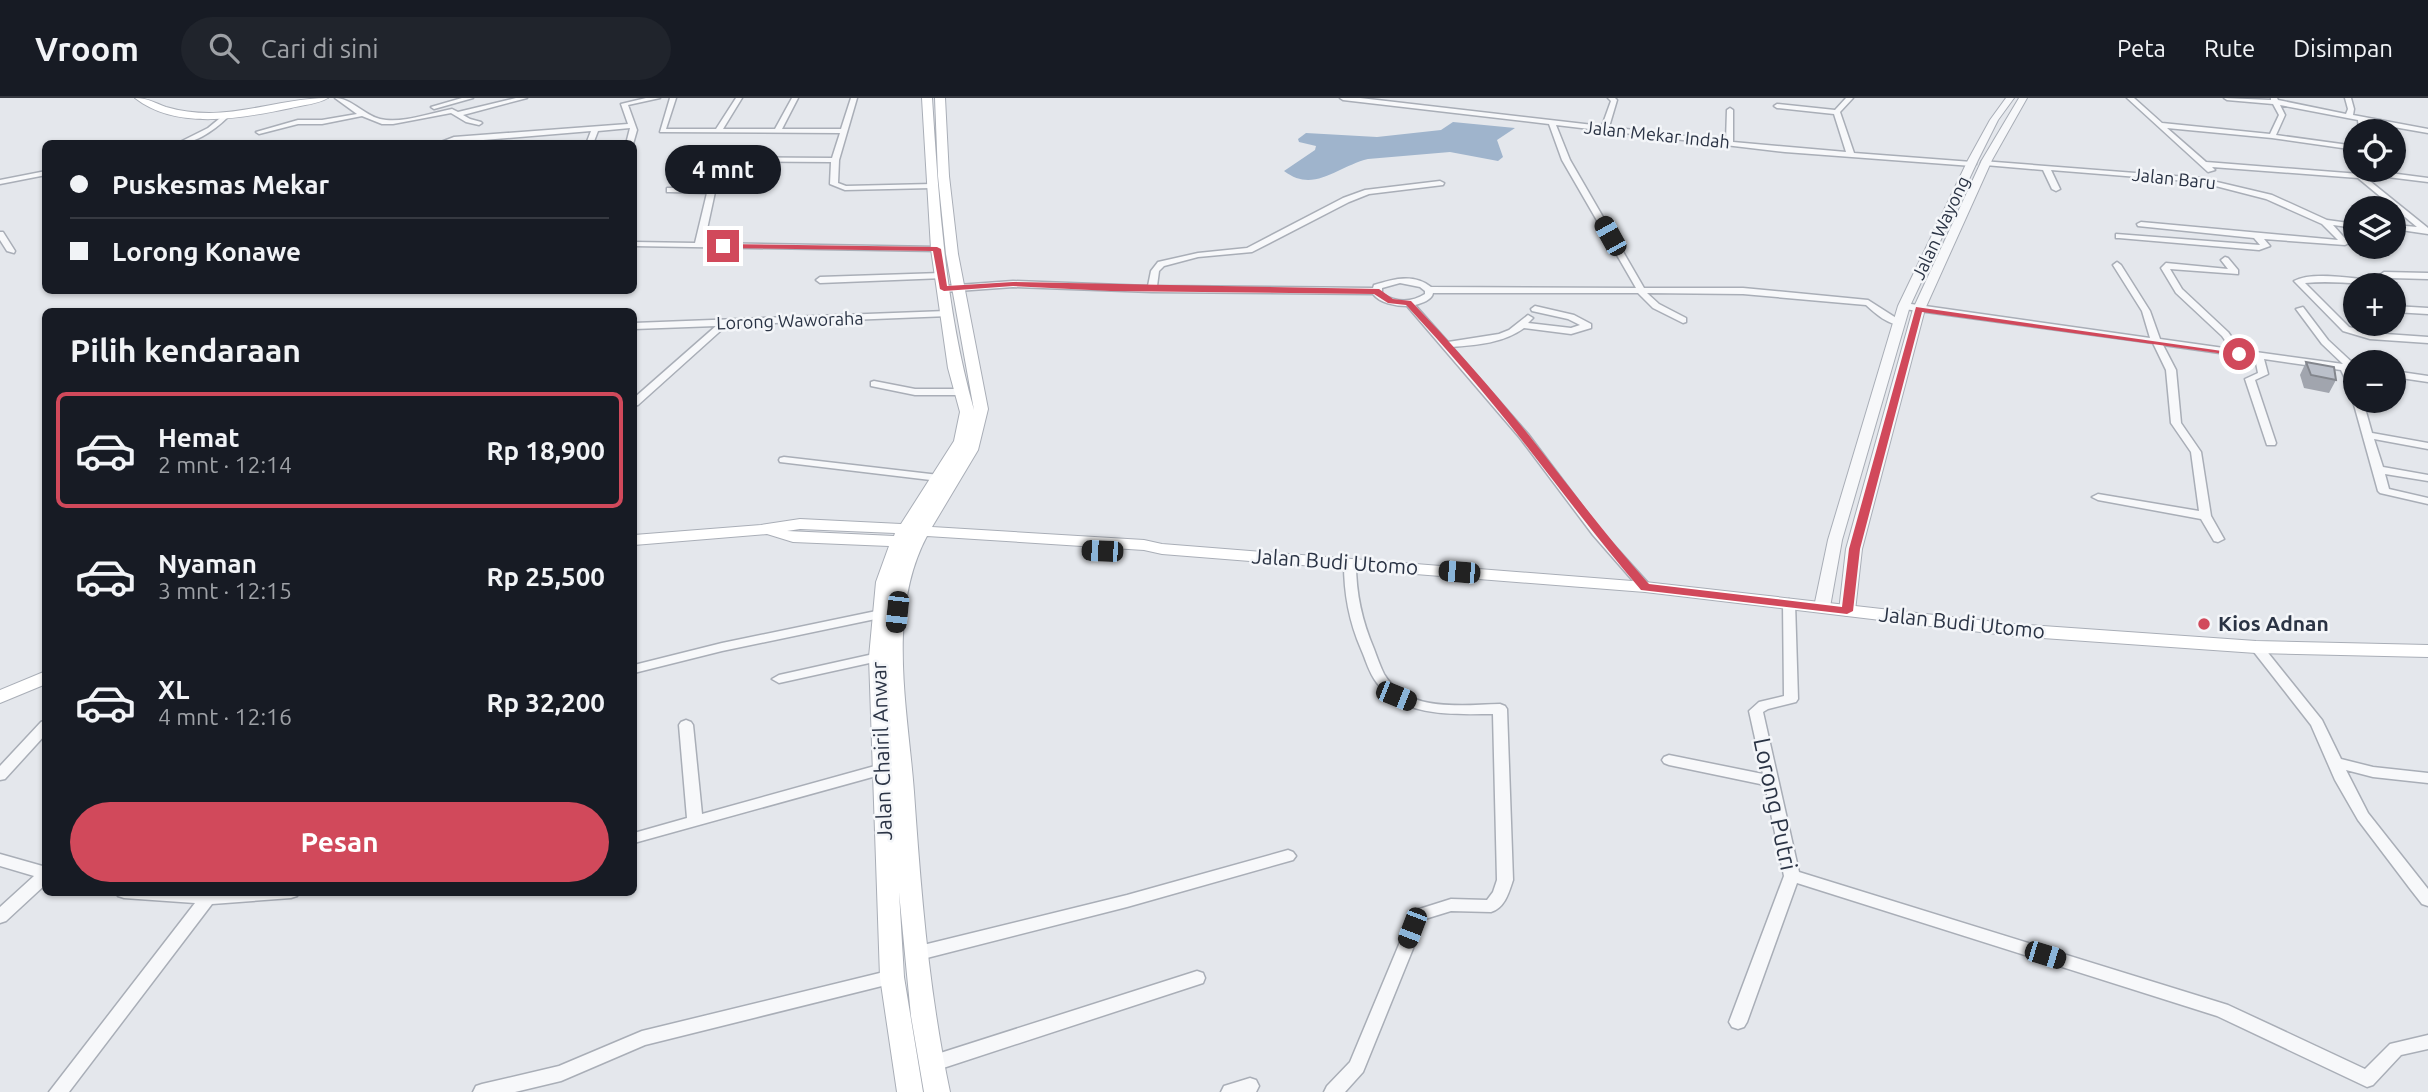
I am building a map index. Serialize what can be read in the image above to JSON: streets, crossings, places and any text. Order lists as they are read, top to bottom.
{
  "streets": {
    "main road": ["Jalan Budi Utomo", "Jalan Chairil Anwar"],
    "street": [
      "Jalan Mekar Indah",
      "Jalan Baru",
      "Jalan Wayong",
      "Lorong Waworaha",
      "Lorong Putri"
    ]
  },
  "crossings": [
    ["Jalan Mekar Indah", "Jalan Baru"],
    ["Jalan Mekar Indah", "Jalan Wayong"],
    ["Jalan Baru", "Jalan Wayong"],
    ["Jalan Wayong", "Jalan Budi Utomo"],
    ["Lorong Waworaha", "Jalan Chairil Anwar"],
    ["Jalan Budi Utomo", "Jalan Chairil Anwar"],
    ["Jalan Budi Utomo", "Lorong Putri"]
  ],
  "places": ["Kios Adnan"],
  "page": {
    "header": "Vroom",
    "search": "Cari di sini",
    "nav": ["Peta", "Rute", "Disimpan"],
    "map_buttons": ["+", "−"],
    "banner": ["Puskesmas Mekar", "Lorong Konawe"],
    "bubble": "4 mnt",
    "heading": "Pilih kendaraan",
    "list": [
      {
        "name": "Hemat",
        "note": "2 mnt · 12:14",
        "value": "Rp 18,900"
      },
      {
        "name": "Nyaman",
        "note": "3 mnt · 12:15",
        "value": "Rp 25,500"
      },
      {
        "name": "XL",
        "note": "4 mnt · 12:16",
        "value": "Rp 32,200"
      }
    ],
    "buttons": "Pesan"
  }
}
